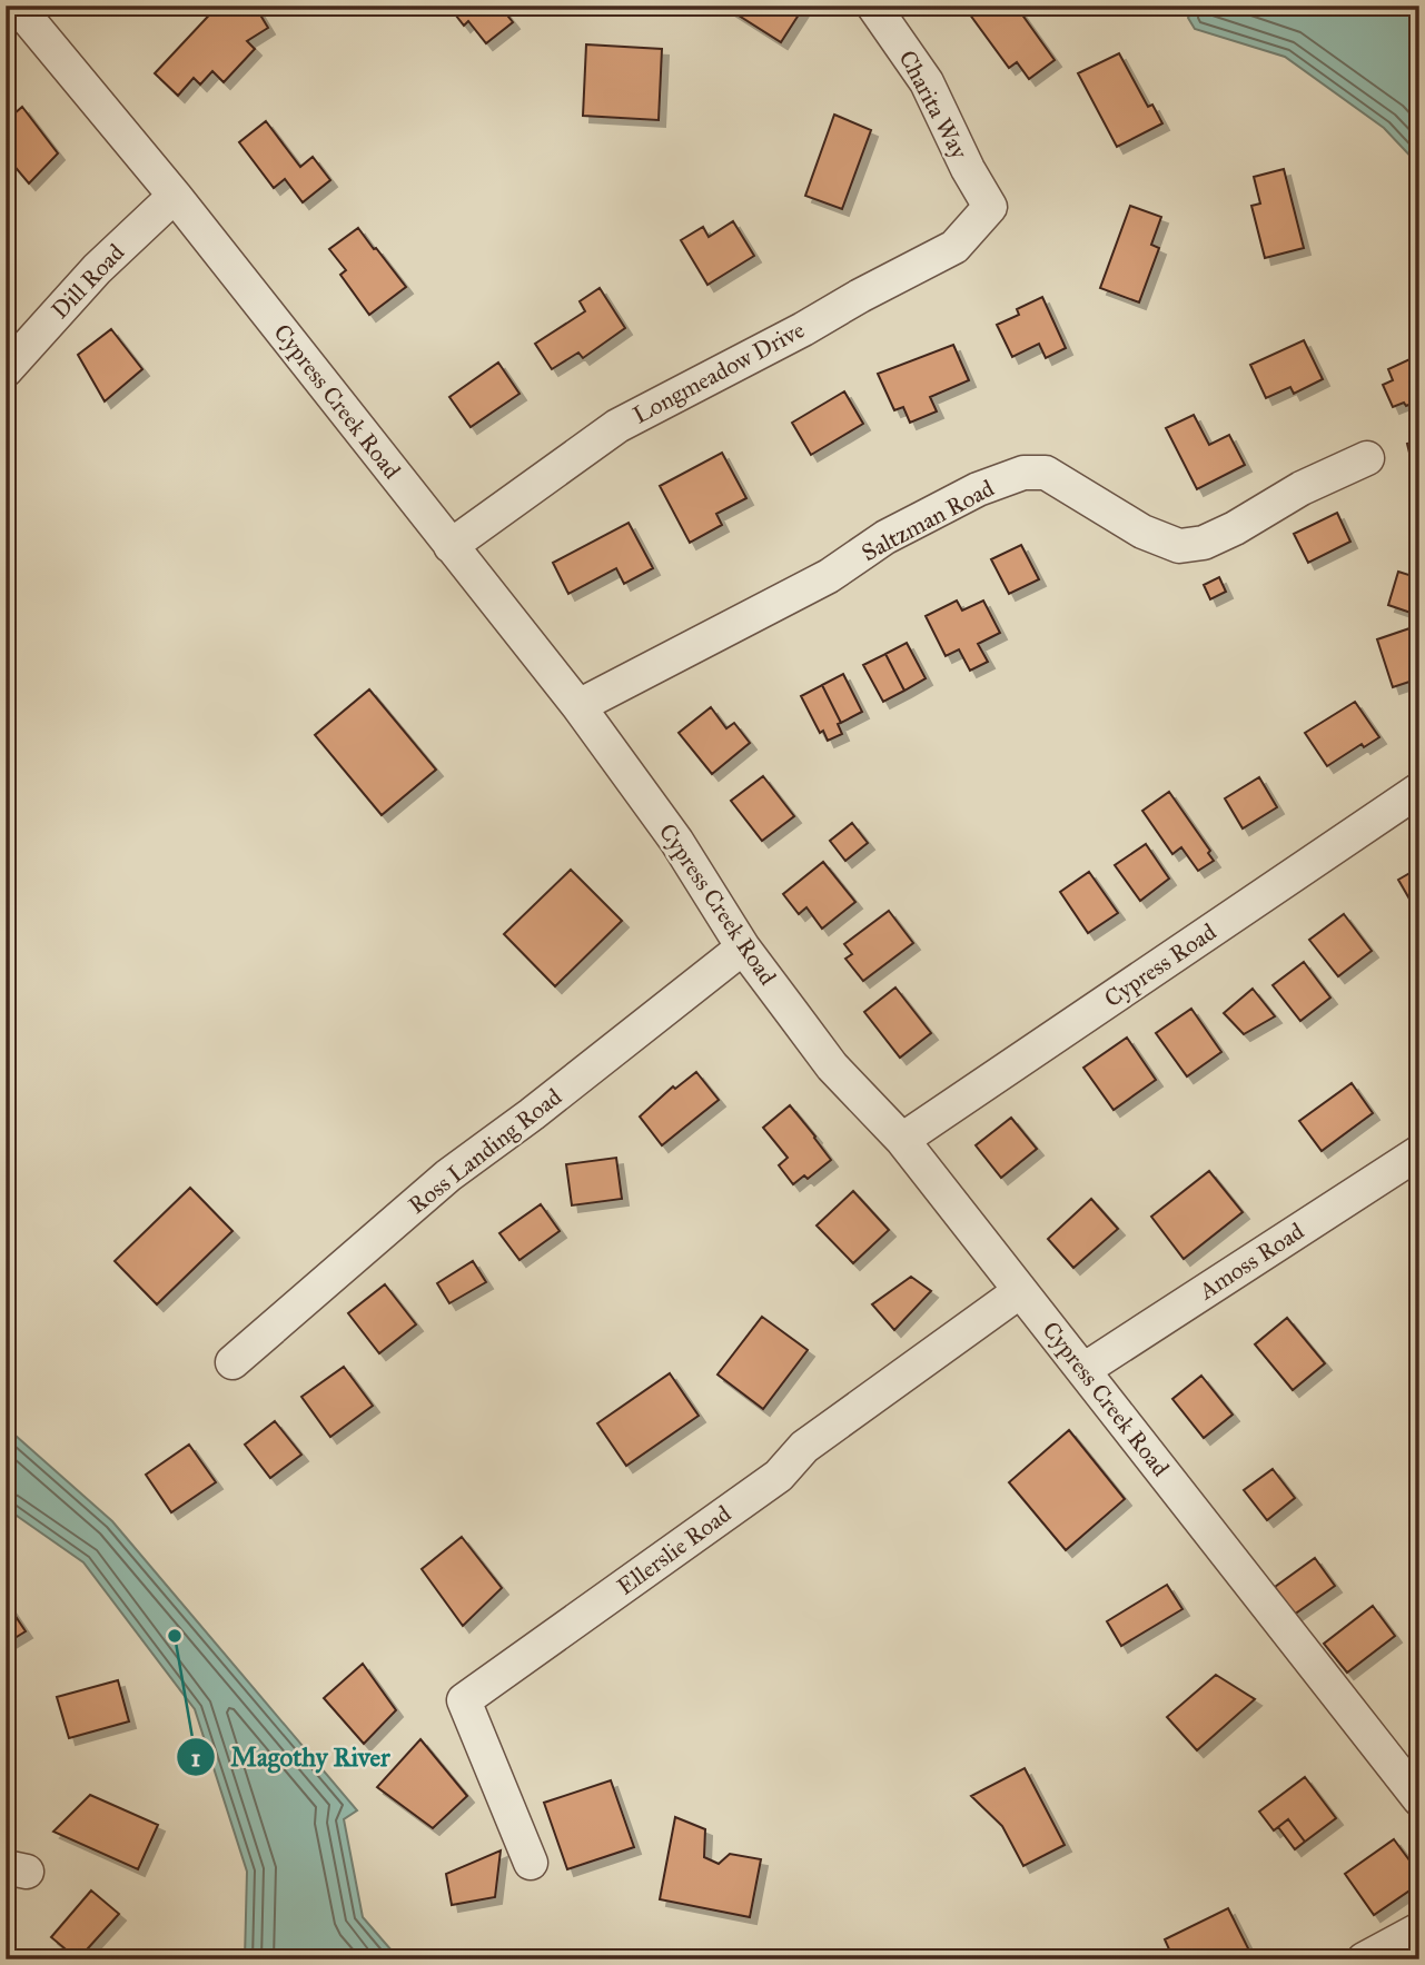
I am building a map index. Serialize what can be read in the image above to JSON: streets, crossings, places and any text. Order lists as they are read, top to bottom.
{
  "streets": {
    "street": [
      "Charita Way",
      "Dill Road",
      "Longmeadow Drive",
      "Cypress Creek Road",
      "Saltzman Road",
      "Cypress Road",
      "Ross Landing Road",
      "Amoss Road",
      "Ellerslie Road"
    ]
  },
  "crossings": [
    ["Charita Way", "Longmeadow Drive"],
    ["Dill Road", "Cypress Creek Road"],
    ["Longmeadow Drive", "Cypress Creek Road"],
    ["Cypress Creek Road", "Saltzman Road"],
    ["Cypress Creek Road", "Cypress Road"],
    ["Cypress Creek Road", "Ross Landing Road"],
    ["Cypress Creek Road", "Amoss Road"],
    ["Cypress Creek Road", "Ellerslie Road"]
  ],
  "places": ["Magothy River"]
}
